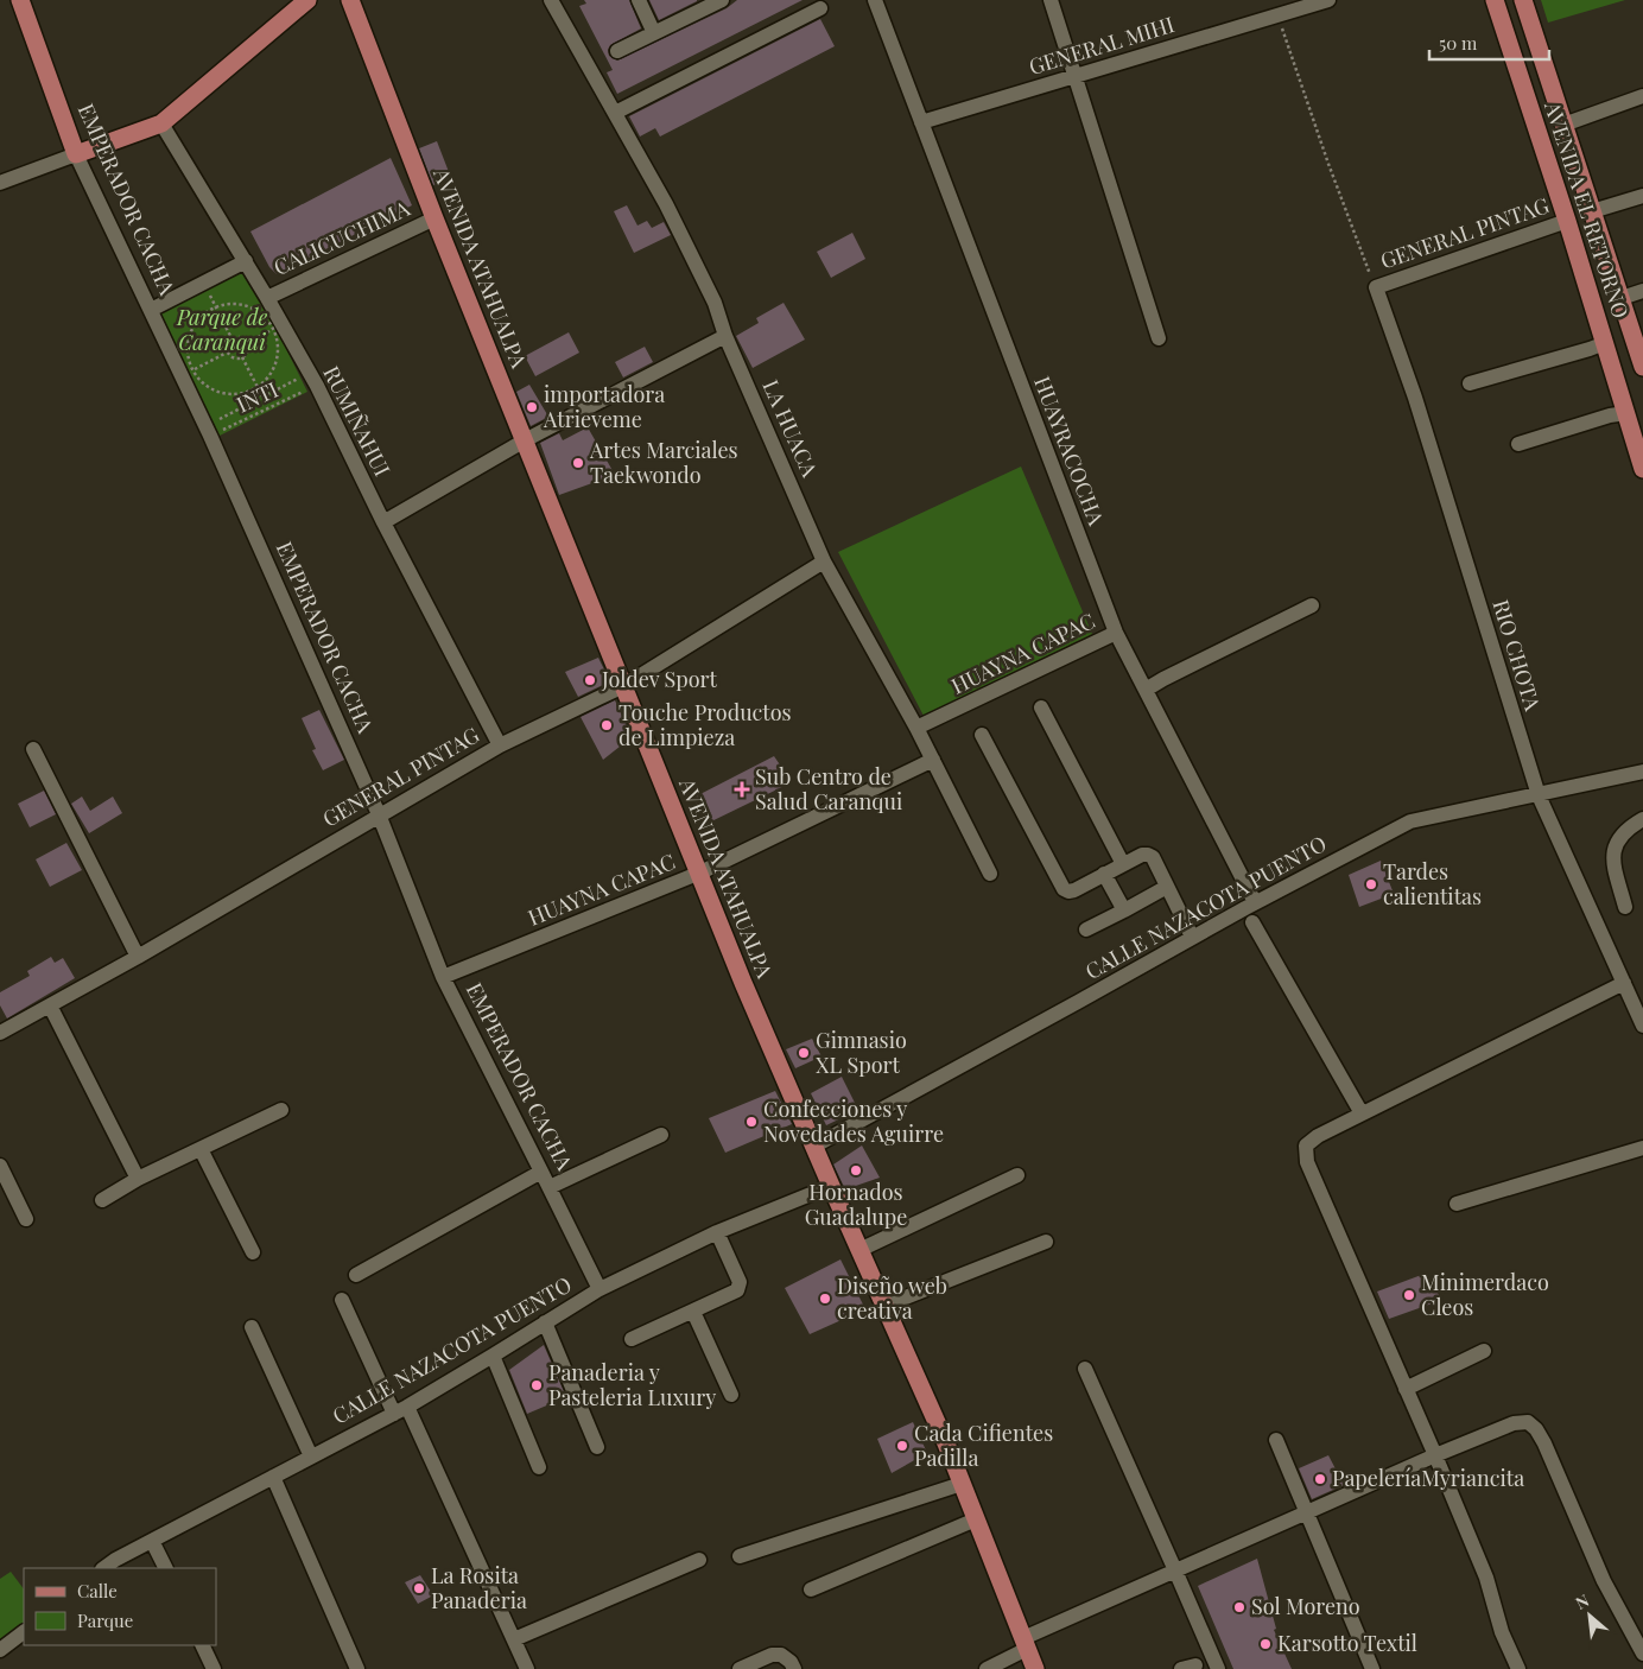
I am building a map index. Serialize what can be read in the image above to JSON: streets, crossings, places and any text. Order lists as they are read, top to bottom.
{
  "streets": {
    "main road": ["EMPERADOR CACHA", "AVENIDA EL RETORNO", "AVENIDA ATAHUALPA"],
    "street": [
      "GENERAL MIHI",
      "GENERAL PINTAG",
      "CALICUCHIMA",
      "RUMIÑAHUI",
      "LA HUACA",
      "HUAYRACOCHA",
      "HUAYNA CAPAC",
      "RIO CHOTA",
      "CALLE NAZACOTA PUENTO"
    ],
    "path": ["INTI"]
  },
  "crossings": [
    ["GENERAL MIHI", "HUAYRACOCHA"],
    ["EMPERADOR CACHA", "GENERAL PINTAG"],
    ["EMPERADOR CACHA", "INTI"],
    ["EMPERADOR CACHA", "HUAYNA CAPAC"],
    ["EMPERADOR CACHA", "CALLE NAZACOTA PUENTO"],
    ["AVENIDA EL RETORNO", "GENERAL PINTAG"],
    ["GENERAL PINTAG", "AVENIDA ATAHUALPA"],
    ["GENERAL PINTAG", "RUMIÑAHUI"],
    ["GENERAL PINTAG", "LA HUACA"],
    ["GENERAL PINTAG", "RIO CHOTA"],
    ["CALICUCHIMA", "AVENIDA ATAHUALPA"],
    ["CALICUCHIMA", "RUMIÑAHUI"],
    ["AVENIDA ATAHUALPA", "HUAYNA CAPAC"],
    ["AVENIDA ATAHUALPA", "CALLE NAZACOTA PUENTO"],
    ["INTI", "RUMIÑAHUI"],
    ["LA HUACA", "HUAYNA CAPAC"],
    ["HUAYRACOCHA", "HUAYNA CAPAC"],
    ["HUAYRACOCHA", "CALLE NAZACOTA PUENTO"],
    ["RIO CHOTA", "CALLE NAZACOTA PUENTO"]
  ],
  "parks": ["Parque de Caranqui"],
  "places": {
    "other": [
      "importadora Atrieveme",
      "Artes Marciales Taekwondo",
      "Joldev Sport",
      "Touche Productos de Limpieza",
      "Tardes calientitas",
      "Gimnasio XL Sport",
      "Confecciones y Novedades Aguirre",
      "Hornados Guadalupe",
      "Minimerdaco Cleos",
      "Diseño web creativa",
      "Panaderia y Pasteleria Luxury",
      "Cada Cifientes Padilla",
      "PapeleríaMyriancita",
      "La Rosita Panaderia",
      "Sol Moreno",
      "Karsotto Textil"
    ],
    "health": ["Sub Centro de Salud Caranqui"]
  },
  "legend": ["Calle", "Parque"],
  "scale_bar": "50 m",
  "north": "top left"
}
